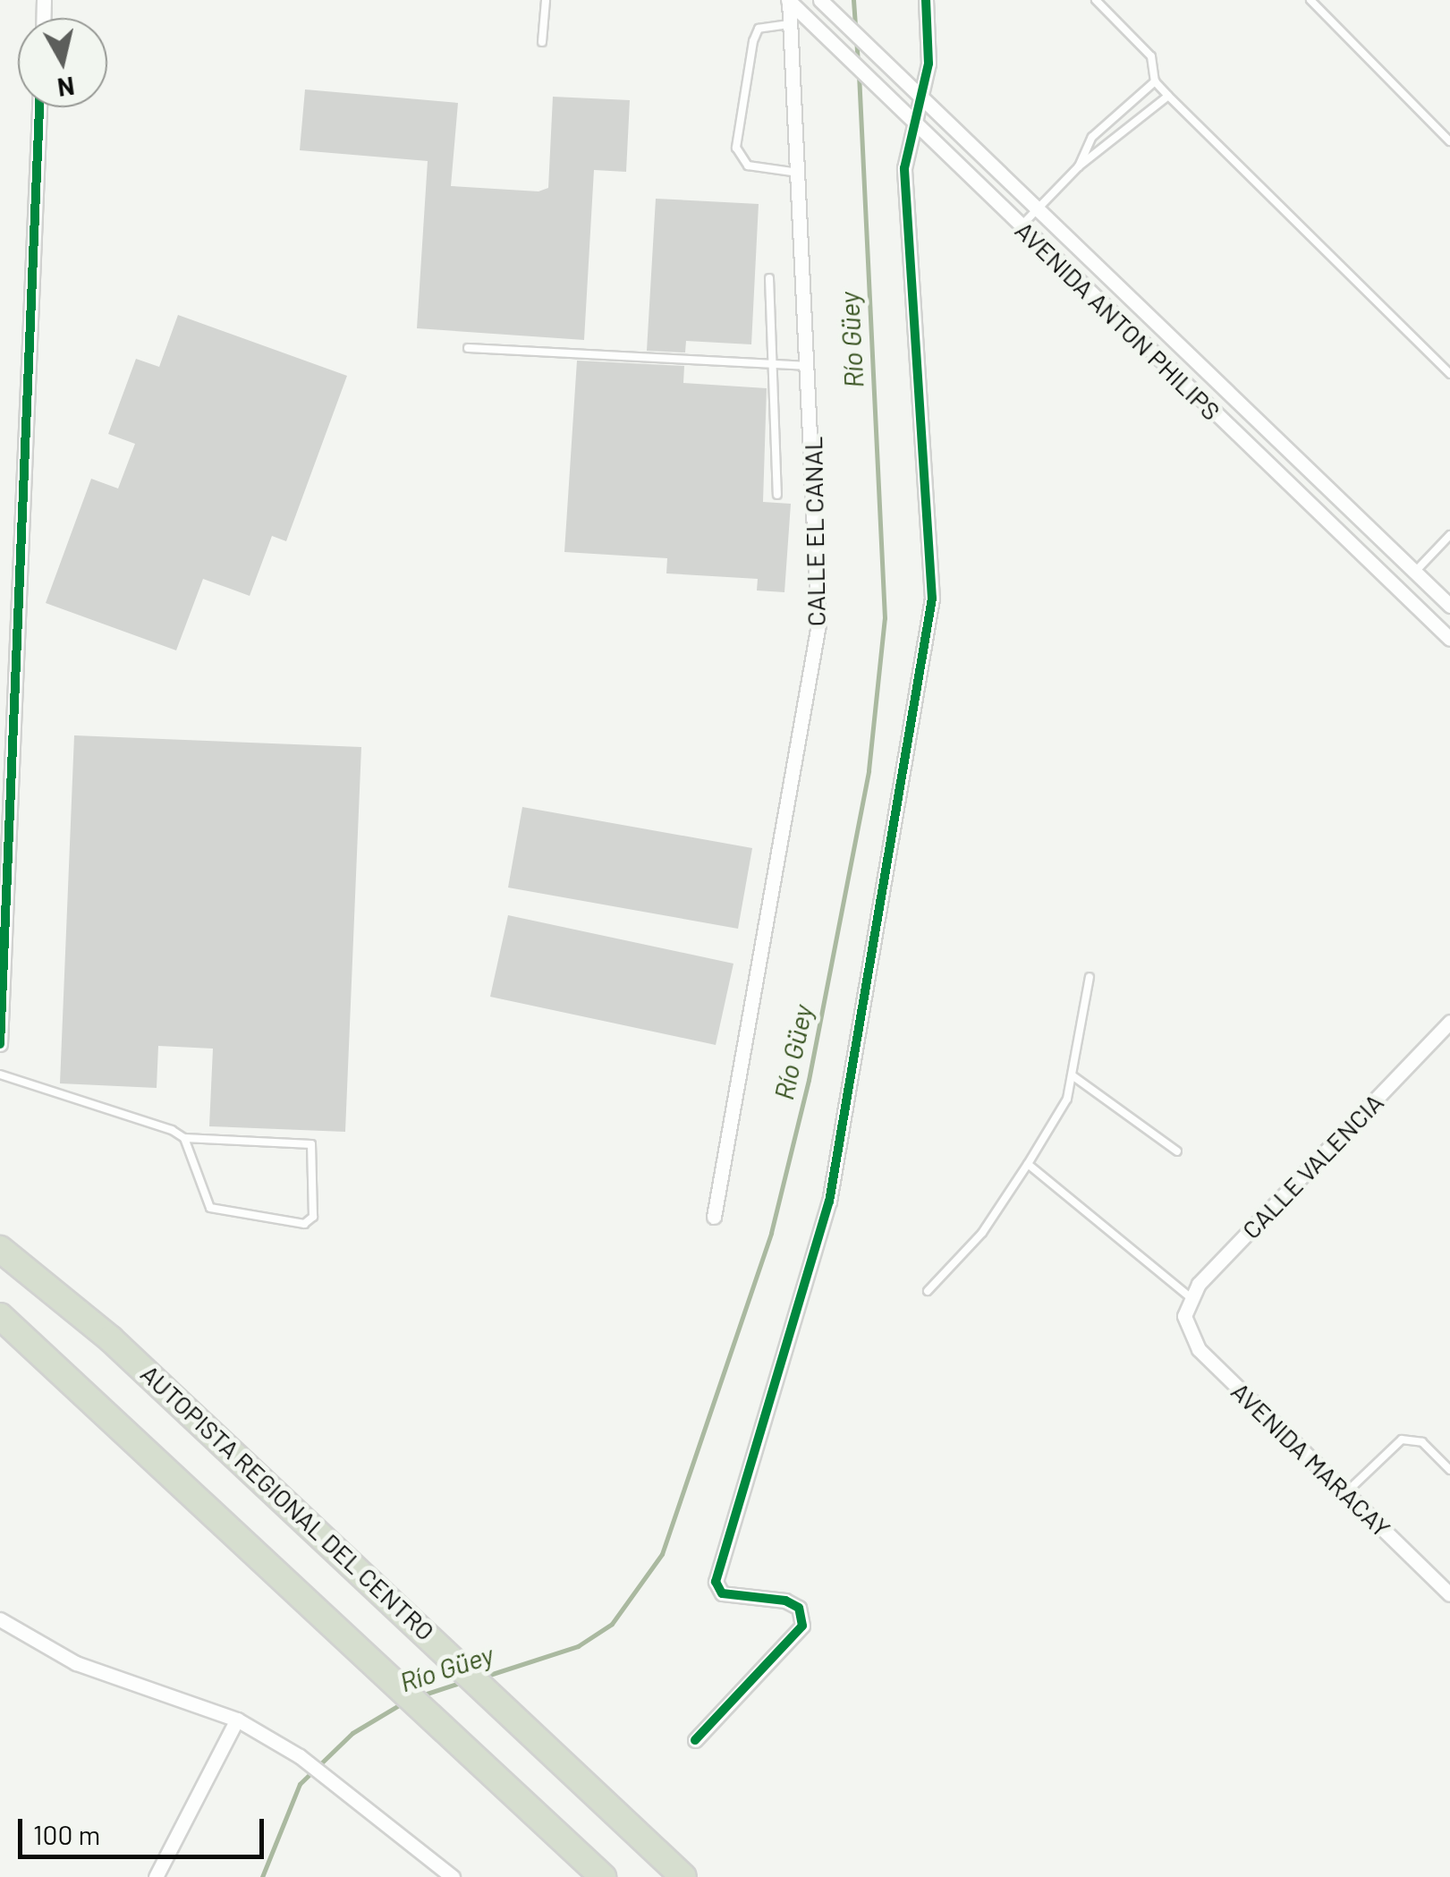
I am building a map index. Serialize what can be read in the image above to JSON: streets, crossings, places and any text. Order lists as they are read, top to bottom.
{
  "streets": {
    "highway": ["AUTOPISTA REGIONAL DEL CENTRO"],
    "street": [
      "AVENIDA ANTON PHILIPS",
      "CALLE EL CANAL",
      "CALLE VALENCIA",
      "AVENIDA MARACAY"
    ]
  },
  "crossings": [
    ["AVENIDA ANTON PHILIPS", "CALLE EL CANAL"],
    ["CALLE VALENCIA", "AVENIDA MARACAY"]
  ],
  "water": ["Río Güey"],
  "scale_bar": "100 m",
  "north": "bottom"
}
